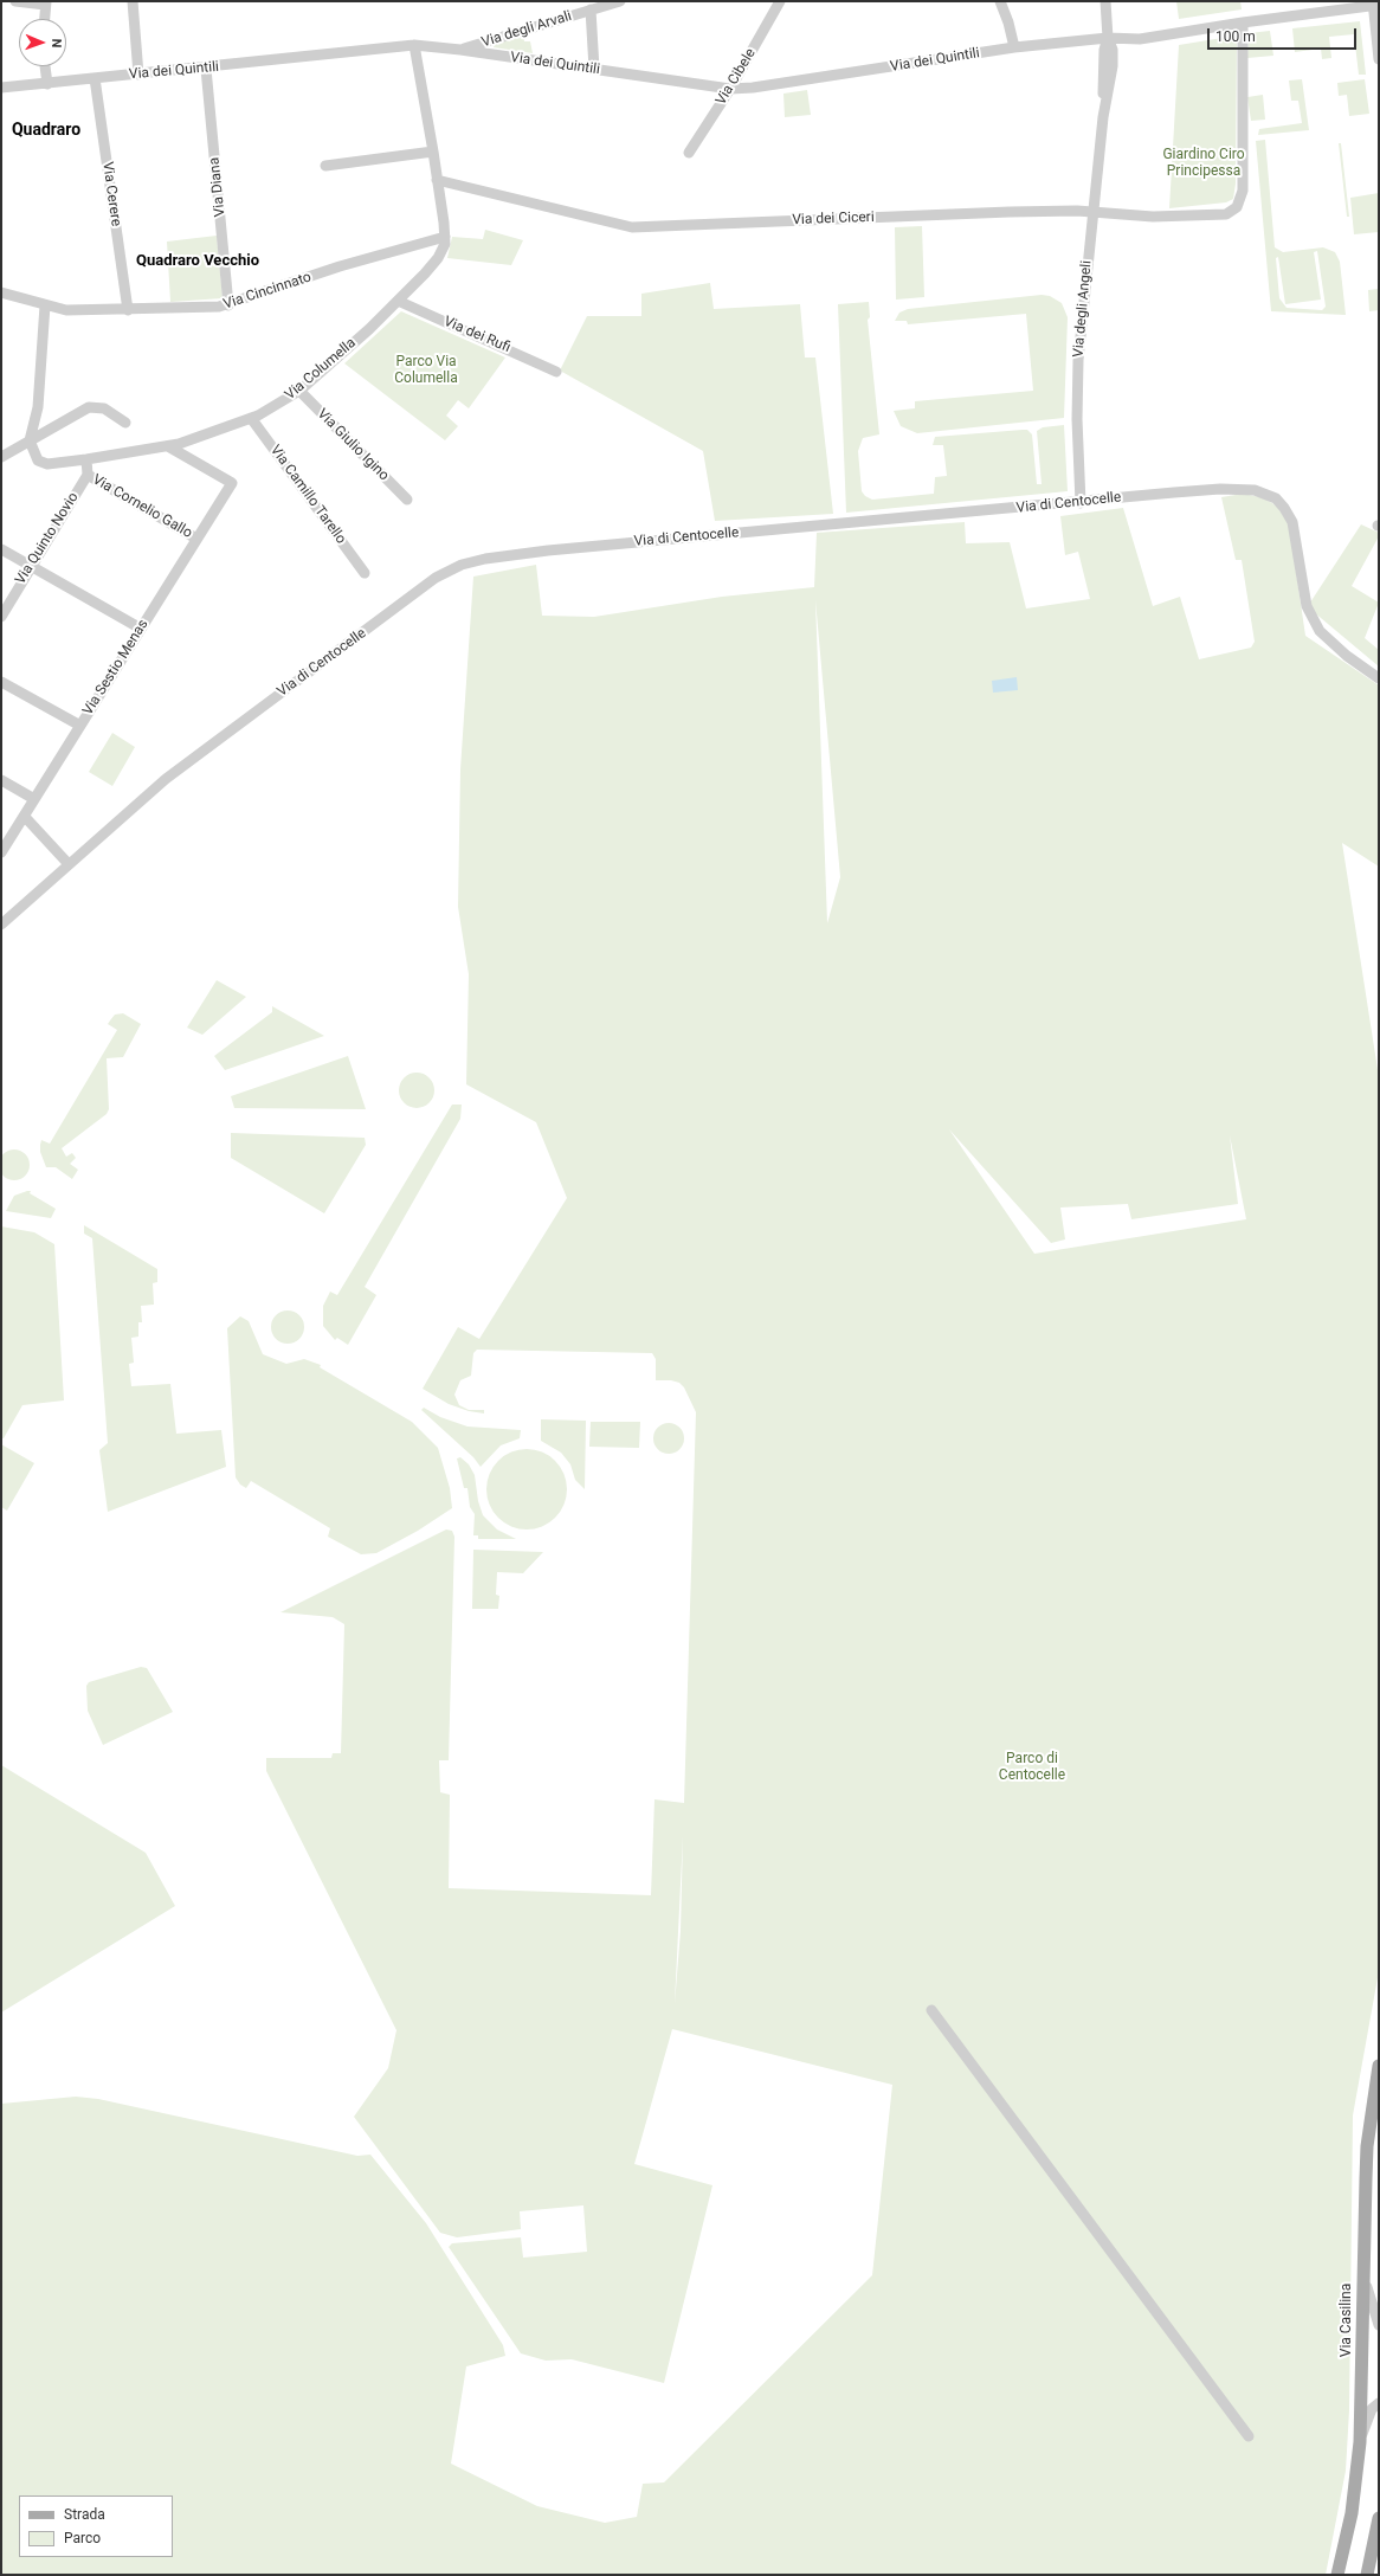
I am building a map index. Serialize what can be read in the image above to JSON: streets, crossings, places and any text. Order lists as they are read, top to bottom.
{
  "streets": {
    "main road": ["Via Casilina"],
    "street": [
      "Via degli Arvali",
      "Via dei Quintili",
      "Via Cibele",
      "Via Diana",
      "Via Cerere",
      "Via dei Ciceri",
      "Via Cincinnato",
      "Via degli Angeli",
      "Via dei Rufi",
      "Via Columella",
      "Via Giulio Igino",
      "Via Camillo Tarello",
      "Via di Centocelle",
      "Via Cornelio Gallo",
      "Via Quinto Novio",
      "Via Sestio Menas"
    ]
  },
  "crossings": [
    ["Via degli Arvali", "Via dei Quintili"],
    ["Via dei Quintili", "Via Cibele"],
    ["Via dei Quintili", "Via Diana"],
    ["Via dei Quintili", "Via Cerere"],
    ["Via dei Quintili", "Via dei Ciceri"],
    ["Via dei Quintili", "Via degli Angeli"],
    ["Via dei Quintili", "Via Columella"],
    ["Via Diana", "Via Cincinnato"],
    ["Via Cerere", "Via Cincinnato"],
    ["Via dei Ciceri", "Via degli Angeli"],
    ["Via dei Ciceri", "Via Columella"],
    ["Via Cincinnato", "Via Columella"],
    ["Via degli Angeli", "Via di Centocelle"],
    ["Via dei Rufi", "Via Columella"],
    ["Via Columella", "Via Giulio Igino"],
    ["Via Columella", "Via Camillo Tarello"],
    ["Via Columella", "Via Sestio Menas"],
    ["Via Cornelio Gallo", "Via Quinto Novio"],
    ["Via Cornelio Gallo", "Via Sestio Menas"]
  ],
  "districts": ["Quadraro", "Quadraro Vecchio"],
  "parks": ["Giardino Ciro Principessa", "Parco Via Columella", "Parco di Centocelle"],
  "legend": ["Strada", "Parco"],
  "scale_bar": "100 m",
  "north": "right"
}
